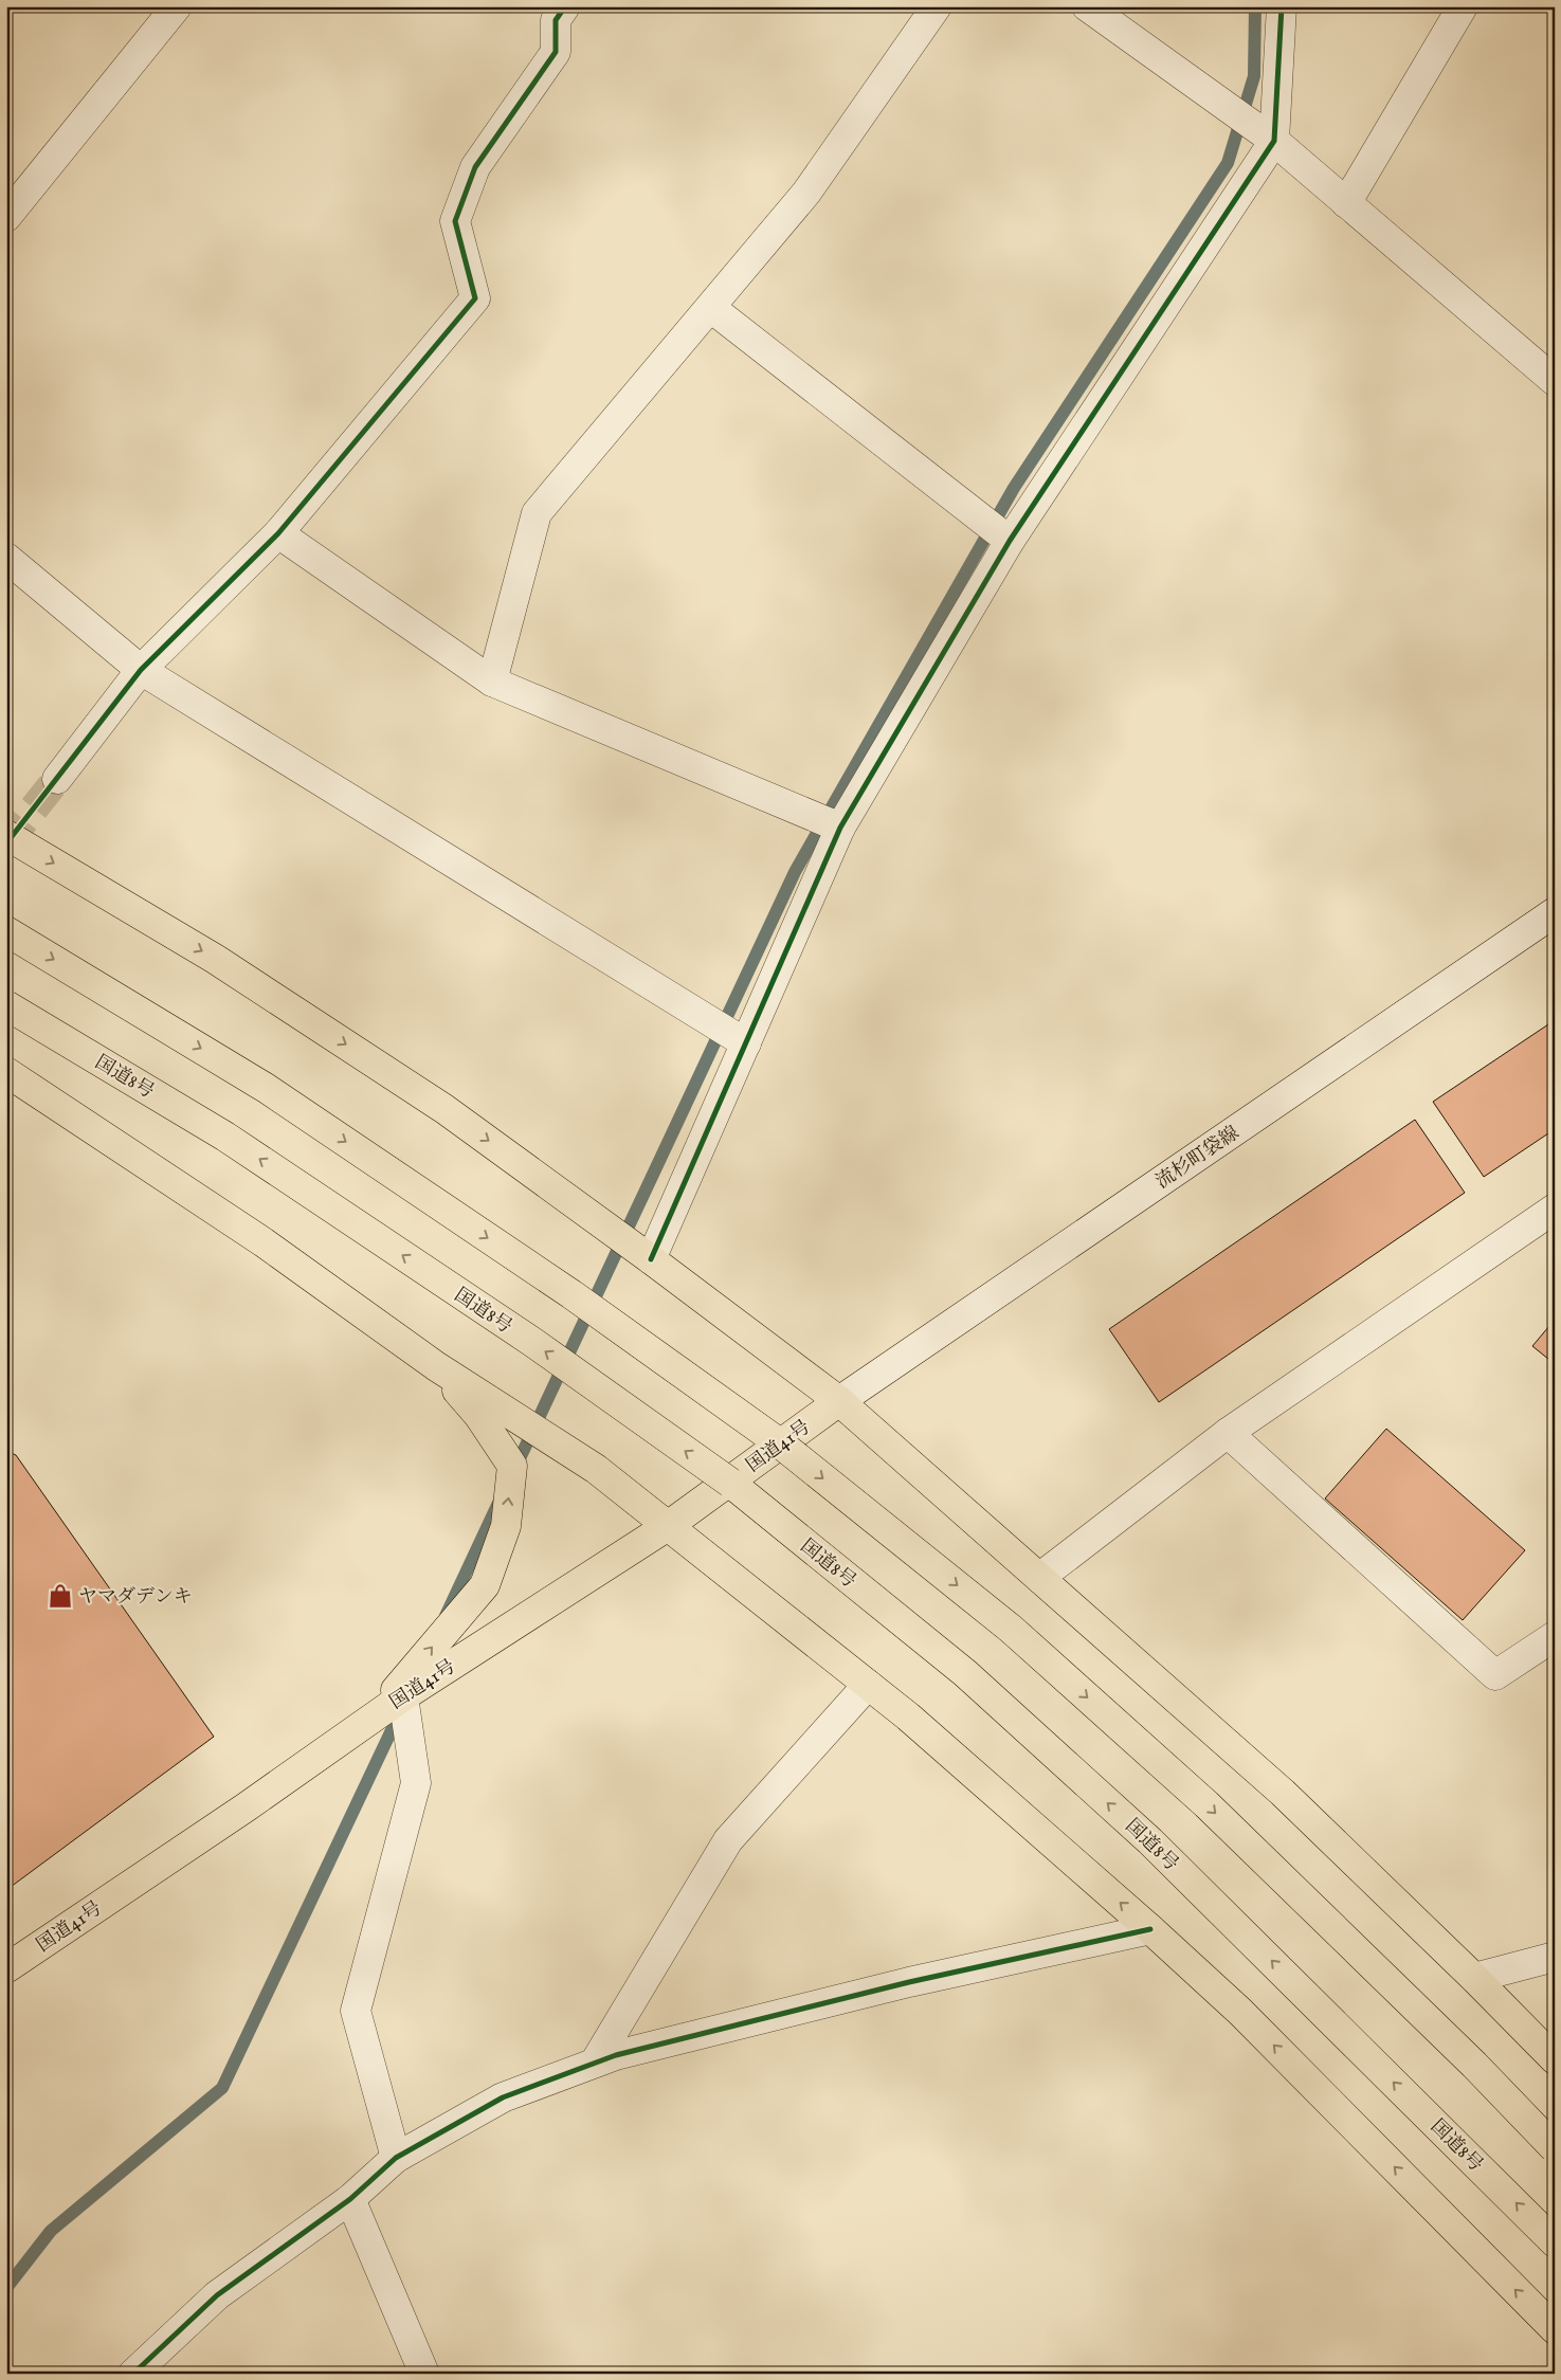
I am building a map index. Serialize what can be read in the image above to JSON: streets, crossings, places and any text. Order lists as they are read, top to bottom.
{
  "streets": {
    "highway": ["国道8号", "国道41号"],
    "street": ["流杉町袋線"]
  },
  "crossings": [
    ["流杉町袋線", "国道41号"]
  ],
  "places": {
    "shop": ["ヤマダデンキ"]
  }
}
